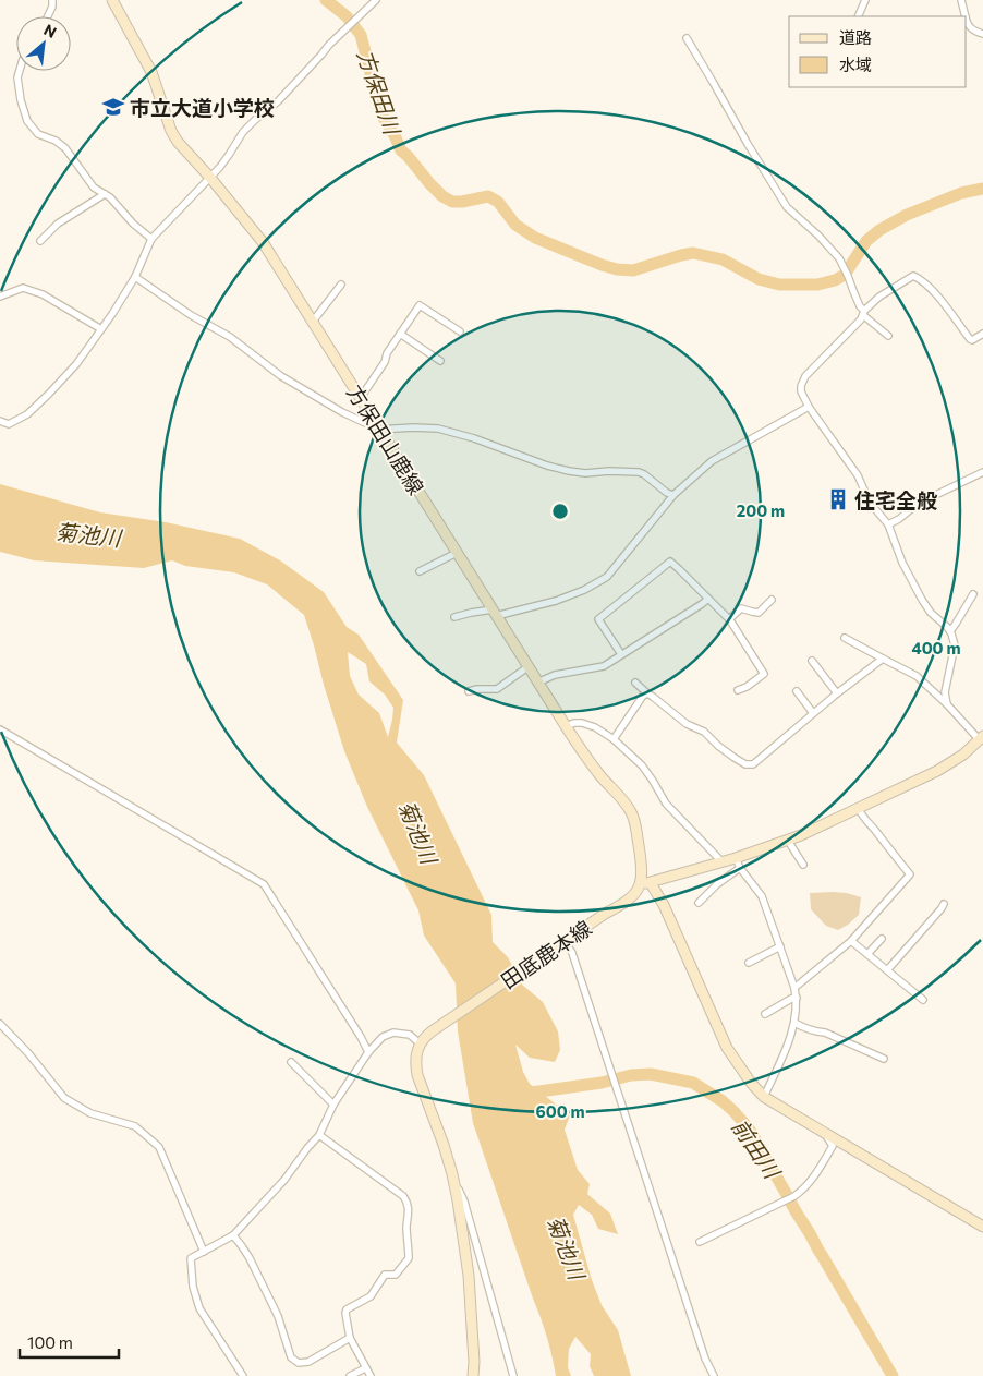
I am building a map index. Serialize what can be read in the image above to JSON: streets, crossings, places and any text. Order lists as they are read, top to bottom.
{
  "streets": {
    "main road": ["方保田山鹿線", "田底鹿本線"]
  },
  "crossings": [
    ["方保田山鹿線", "田底鹿本線"]
  ],
  "water": ["方保田川", "菊池川", "前田川"],
  "places": {
    "school or university": ["市立大道小学校"],
    "building": ["住宅全般"]
  },
  "legend": ["道路", "水域"],
  "scale_bar": "100 m",
  "north": "top right",
  "rings": ["200 m", "400 m", "600 m"]
}
